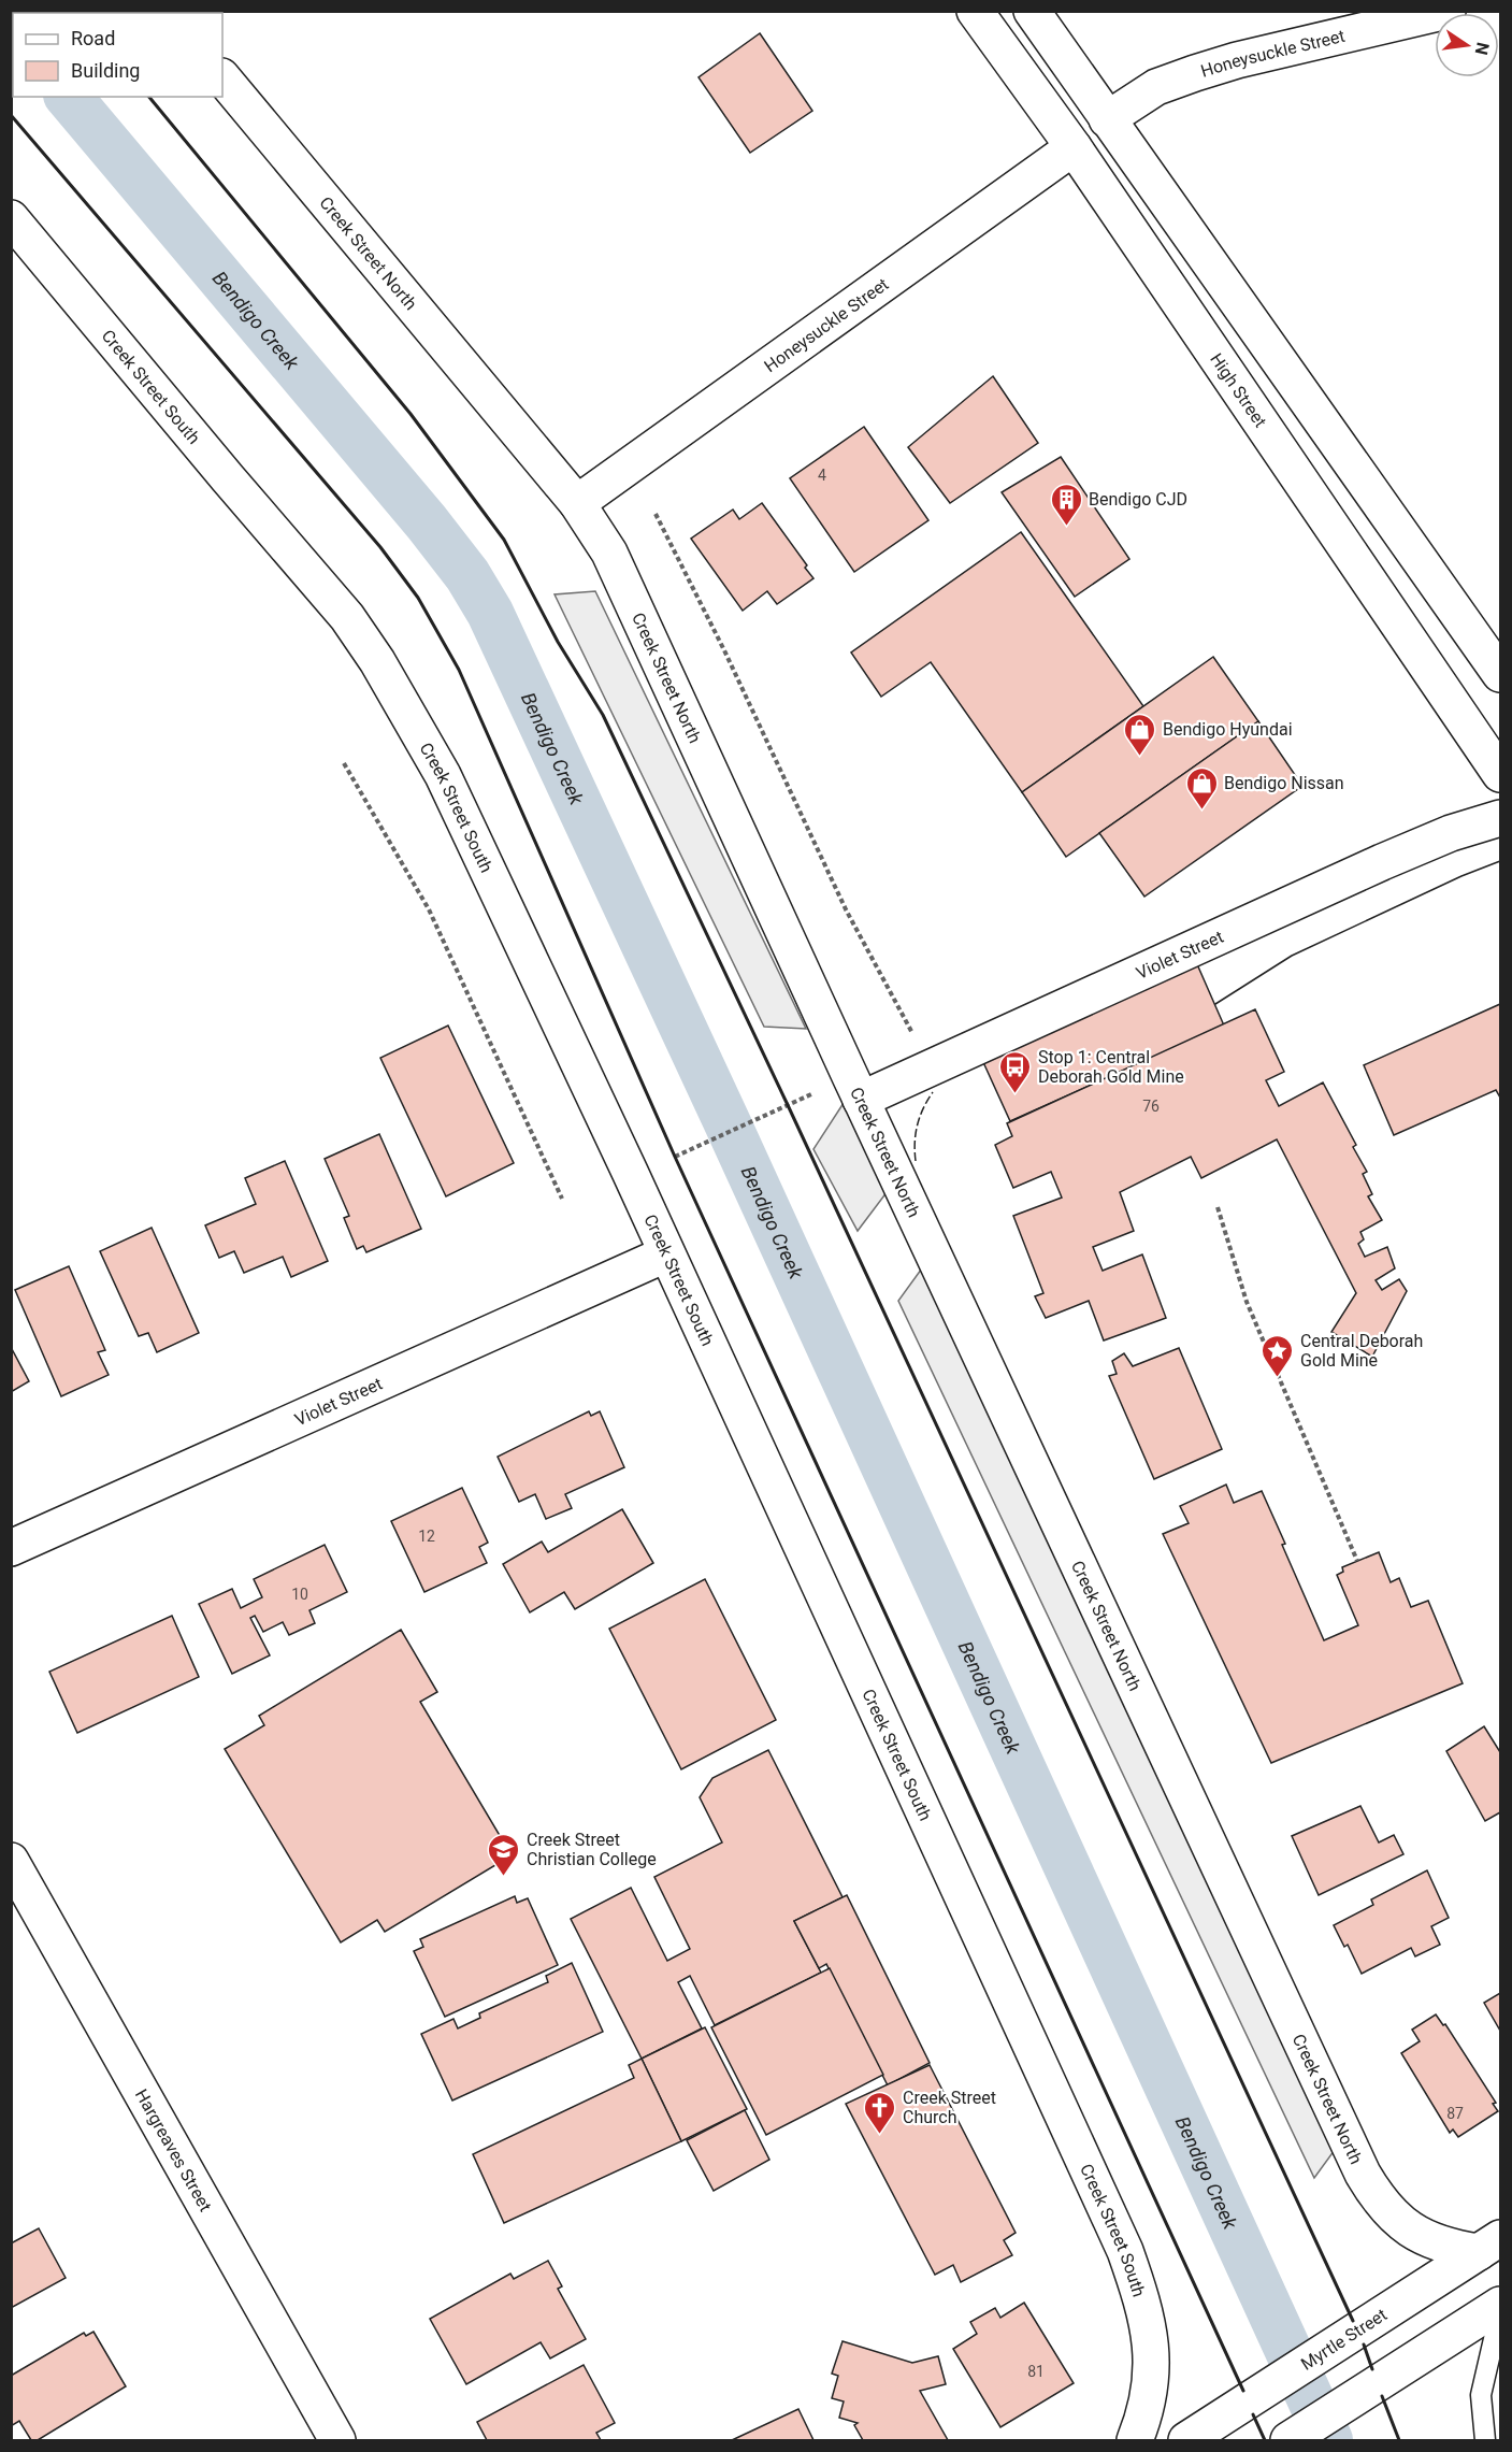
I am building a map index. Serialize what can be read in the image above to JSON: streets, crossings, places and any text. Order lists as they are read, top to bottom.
{
  "streets": {
    "main road": [
      "Honeysuckle Street",
      "Creek Street North",
      "Creek Street South",
      "High Street",
      "Violet Street",
      "Hargreaves Street",
      "Myrtle Street"
    ]
  },
  "crossings": [
    ["Honeysuckle Street", "Creek Street North"],
    ["Honeysuckle Street", "High Street"],
    ["Creek Street North", "Violet Street"],
    ["Creek Street North", "Myrtle Street"],
    ["Creek Street South", "Violet Street"]
  ],
  "water": ["Bendigo Creek"],
  "places": {
    "building": ["Bendigo CJD"],
    "shop": ["Bendigo Hyundai", "Bendigo Nissan"],
    "bus stop": ["Stop 1: Central Deborah Gold Mine"],
    "place": ["Central Deborah Gold Mine"],
    "school or university": ["Creek Street Christian College"],
    "church": ["Creek Street Church"]
  },
  "house_numbers": [
    "4",
    "76",
    "12",
    "10",
    "87",
    "81"
  ],
  "legend": ["Road", "Building"],
  "north": "right"
}
